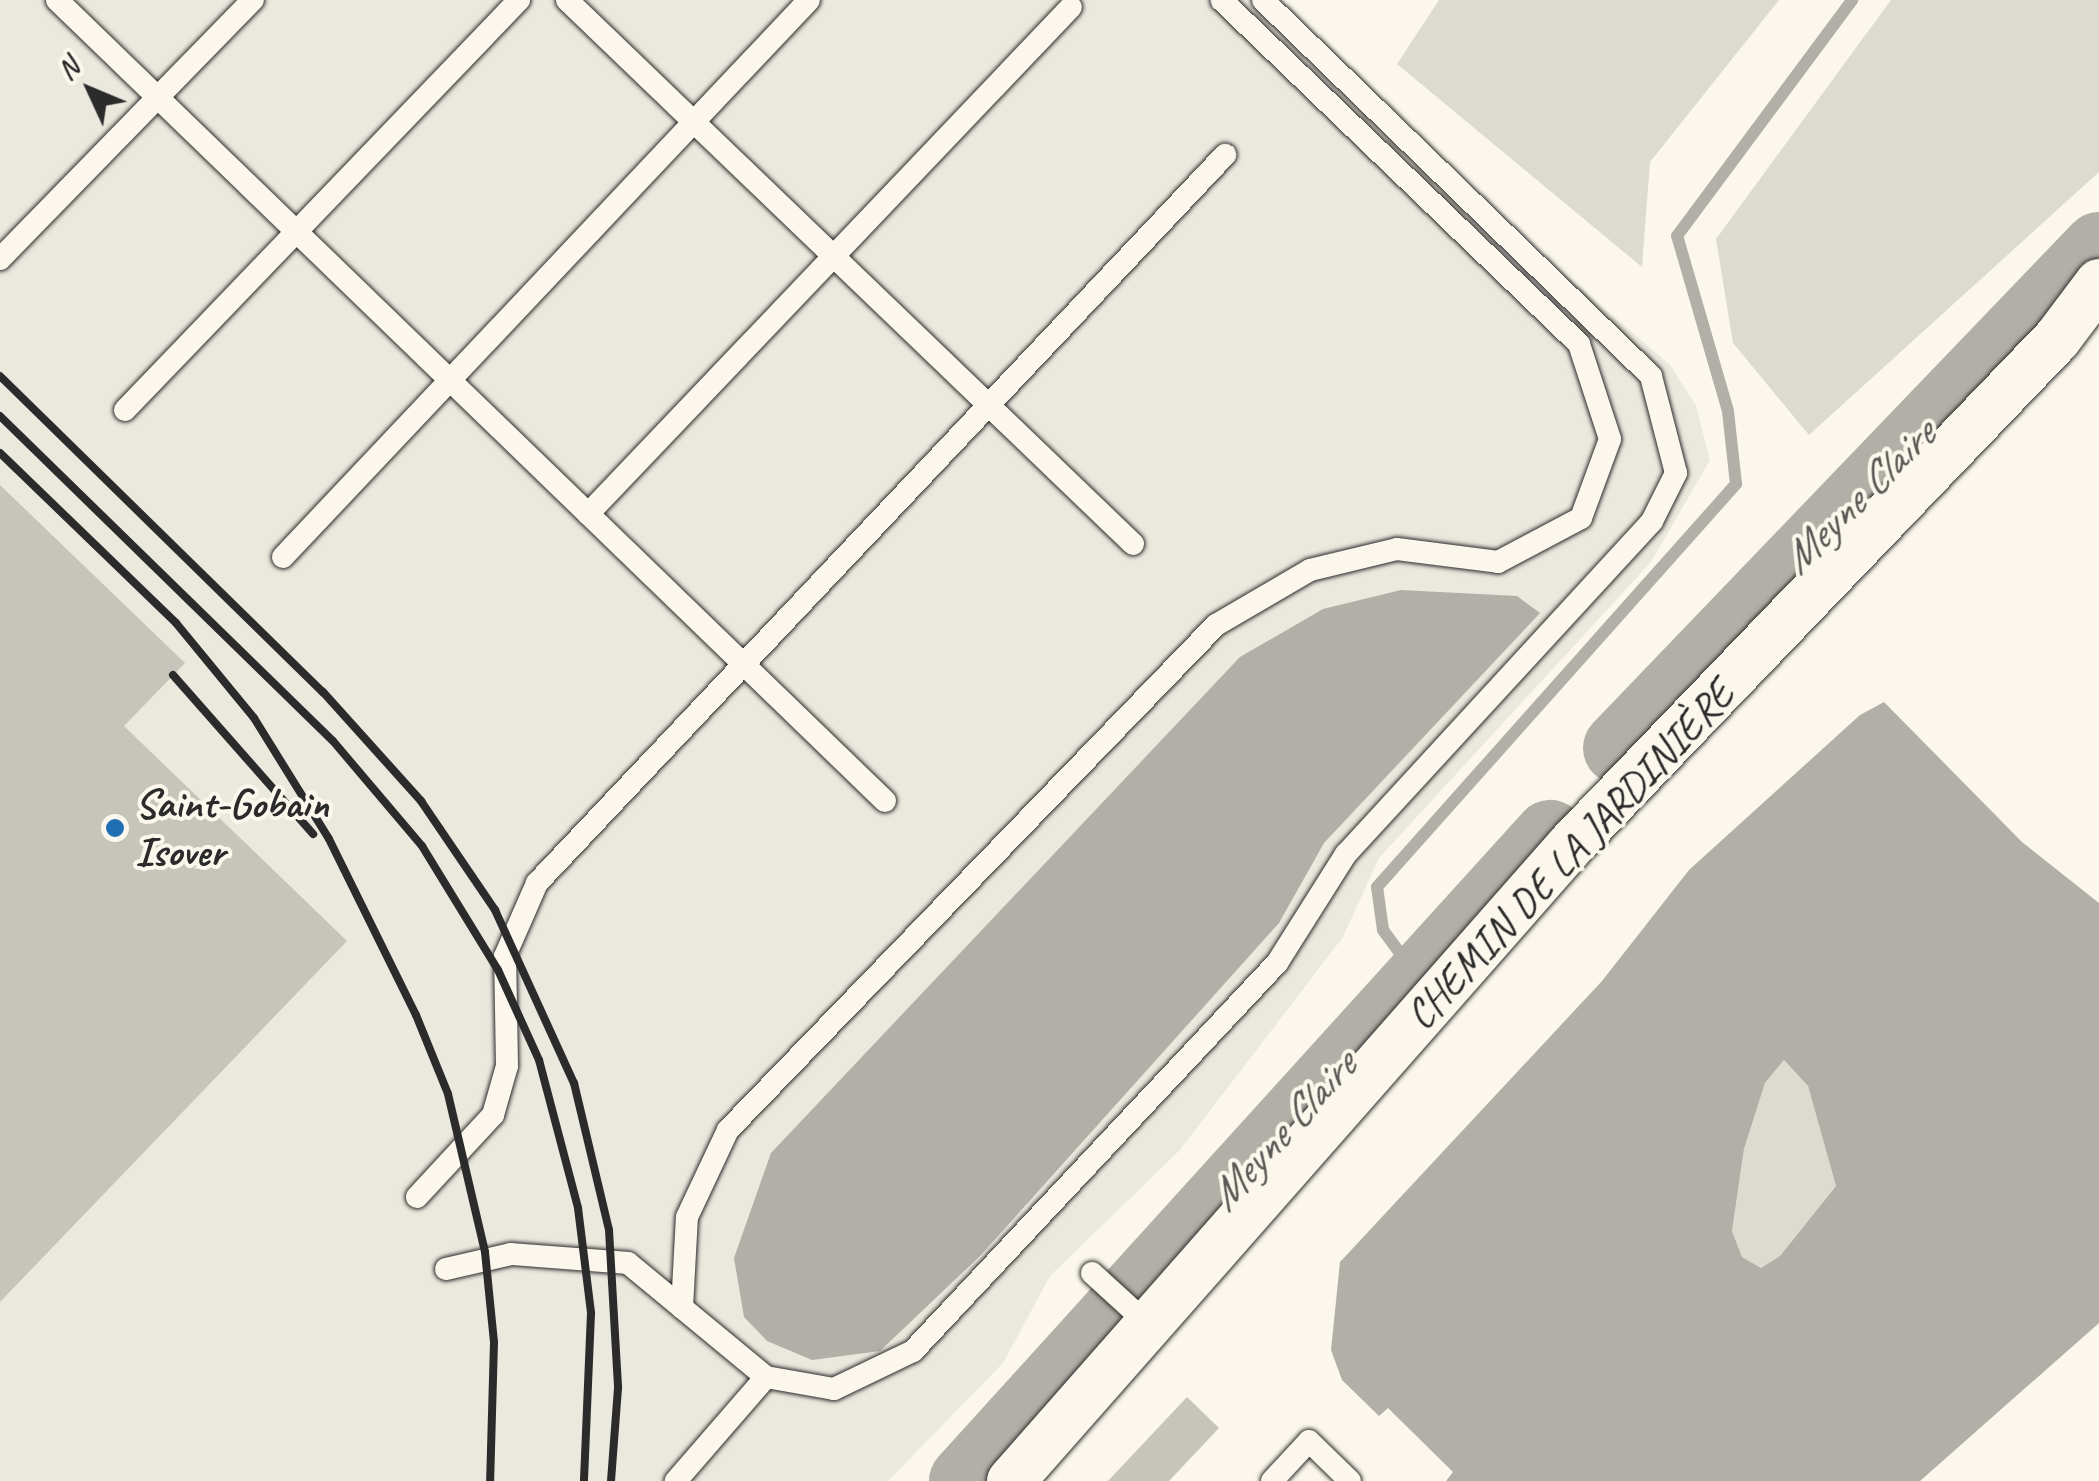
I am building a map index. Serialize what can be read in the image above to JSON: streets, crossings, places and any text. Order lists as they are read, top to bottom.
{
  "streets": {
    "street": ["CHEMIN DE LA JARDINIÈRE"]
  },
  "water": ["Meyne Claire"],
  "places": ["Saint-Gobain Isover"],
  "north": "top left"
}
